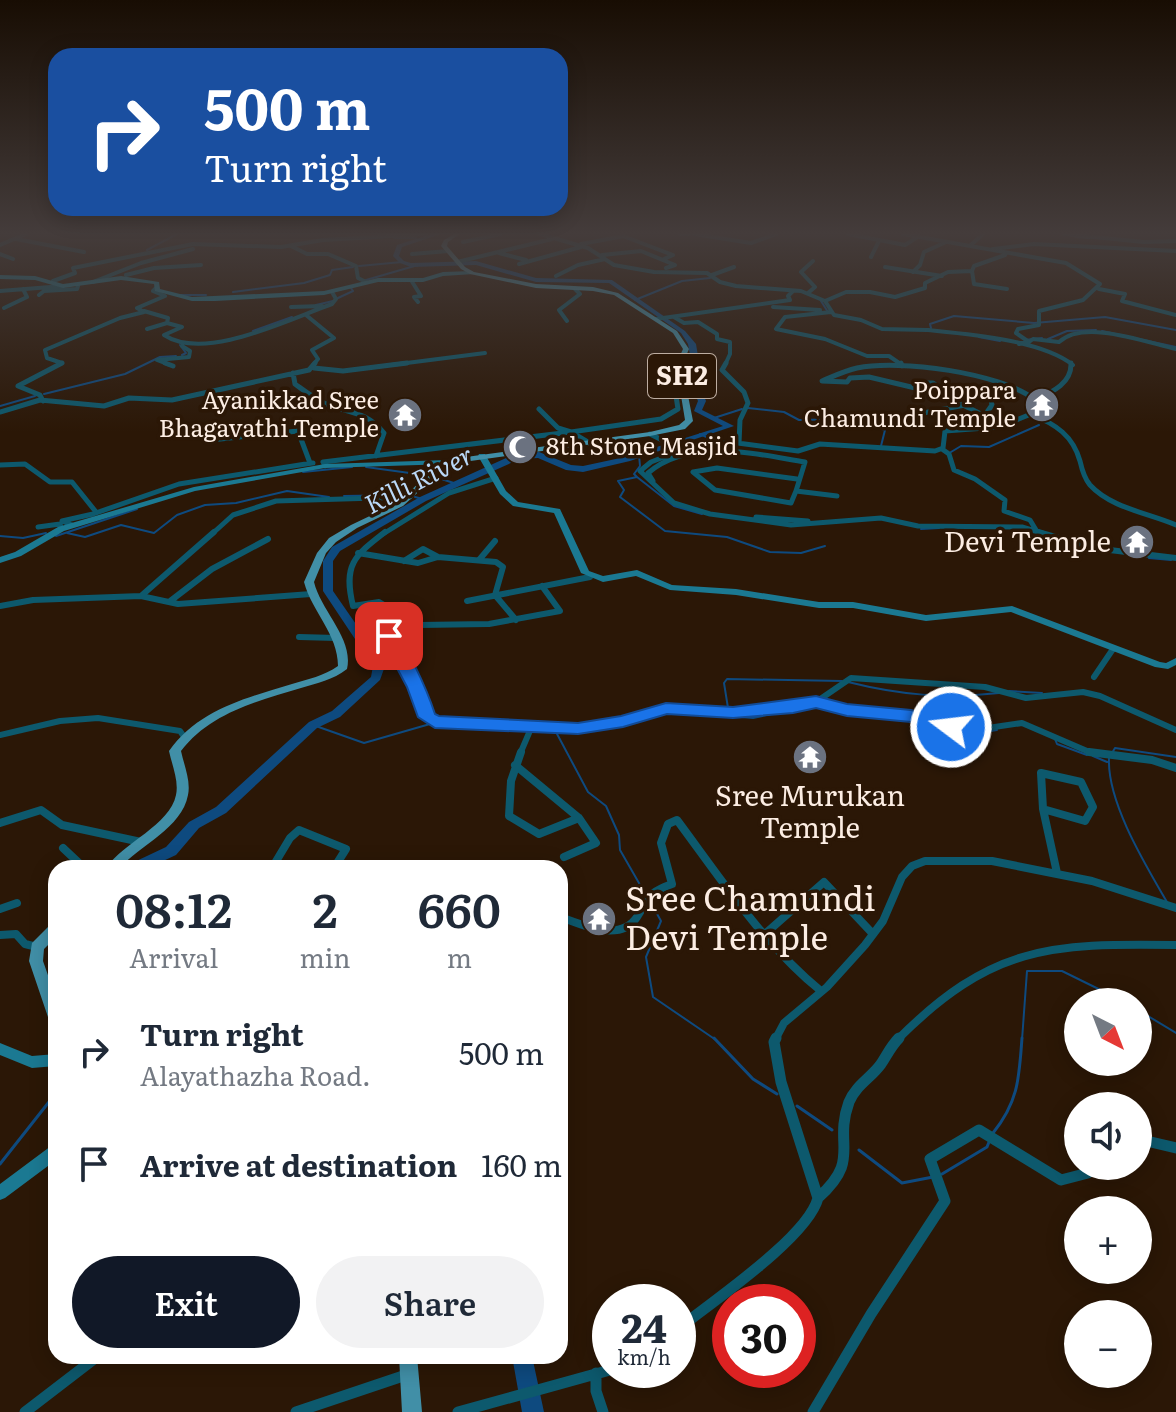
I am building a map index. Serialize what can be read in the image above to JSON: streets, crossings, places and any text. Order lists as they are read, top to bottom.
{
  "streets": {
    "main road": ["SH2"]
  },
  "water": ["Killi River"],
  "places": {
    "temple": [
      "Poippara Chamundi Temple",
      "Ayanikkad Sree Bhagavathi Temple",
      "Devi Temple",
      "Sree Murukan Temple",
      "Sree Chamundi Devi Temple"
    ],
    "mosque": ["8th Stone Masjid"]
  },
  "north": "bottom right",
  "page": {
    "turn": ["500 m", "Turn right"],
    "eta": [
      "08:12",
      "Arrival",
      "2",
      "min",
      "660",
      "m"
    ],
    "map_buttons": ["+", "−"],
    "list": [
      {
        "name": "Turn right",
        "note": "Alayathazha Road.",
        "value": "500 m"
      },
      {
        "name": "Arrive at destination",
        "value": "160 m"
      }
    ],
    "buttons": ["Exit", "Share"],
    "speed": "24 km/h",
    "limit": "30"
  }
}
